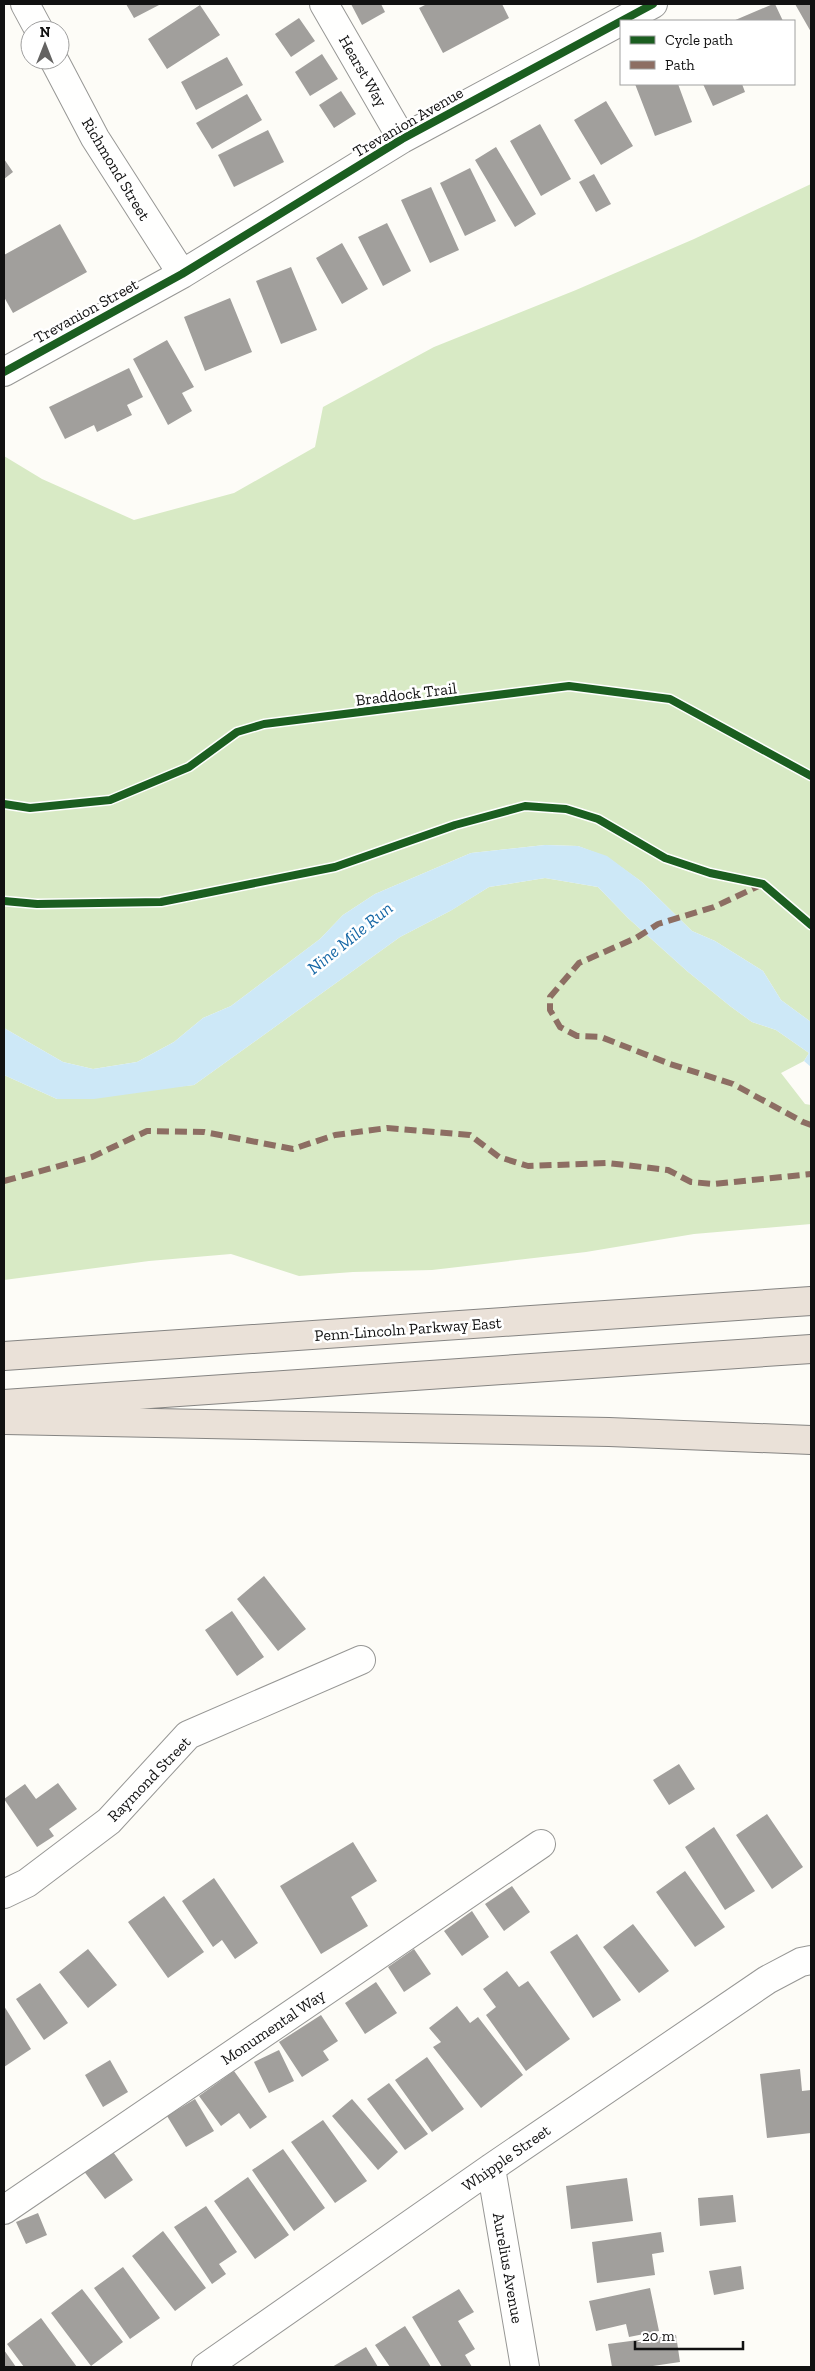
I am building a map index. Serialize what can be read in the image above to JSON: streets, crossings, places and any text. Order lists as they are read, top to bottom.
{
  "streets": {
    "highway": ["Penn-Lincoln Parkway East"],
    "street": [
      "Hearst Way",
      "Trevanion Avenue",
      "Richmond Street",
      "Trevanion Street",
      "Raymond Street",
      "Monumental Way",
      "Whipple Street",
      "Aurelius Avenue"
    ],
    "cycle path": ["Braddock Trail"]
  },
  "crossings": [
    ["Hearst Way", "Trevanion Avenue"],
    ["Trevanion Avenue", "Richmond Street"],
    ["Trevanion Avenue", "Trevanion Street"],
    ["Richmond Street", "Trevanion Street"],
    ["Whipple Street", "Aurelius Avenue"]
  ],
  "water": ["Nine Mile Run"],
  "legend": ["Cycle path", "Path"],
  "scale_bar": "20 m",
  "north": "top"
}
